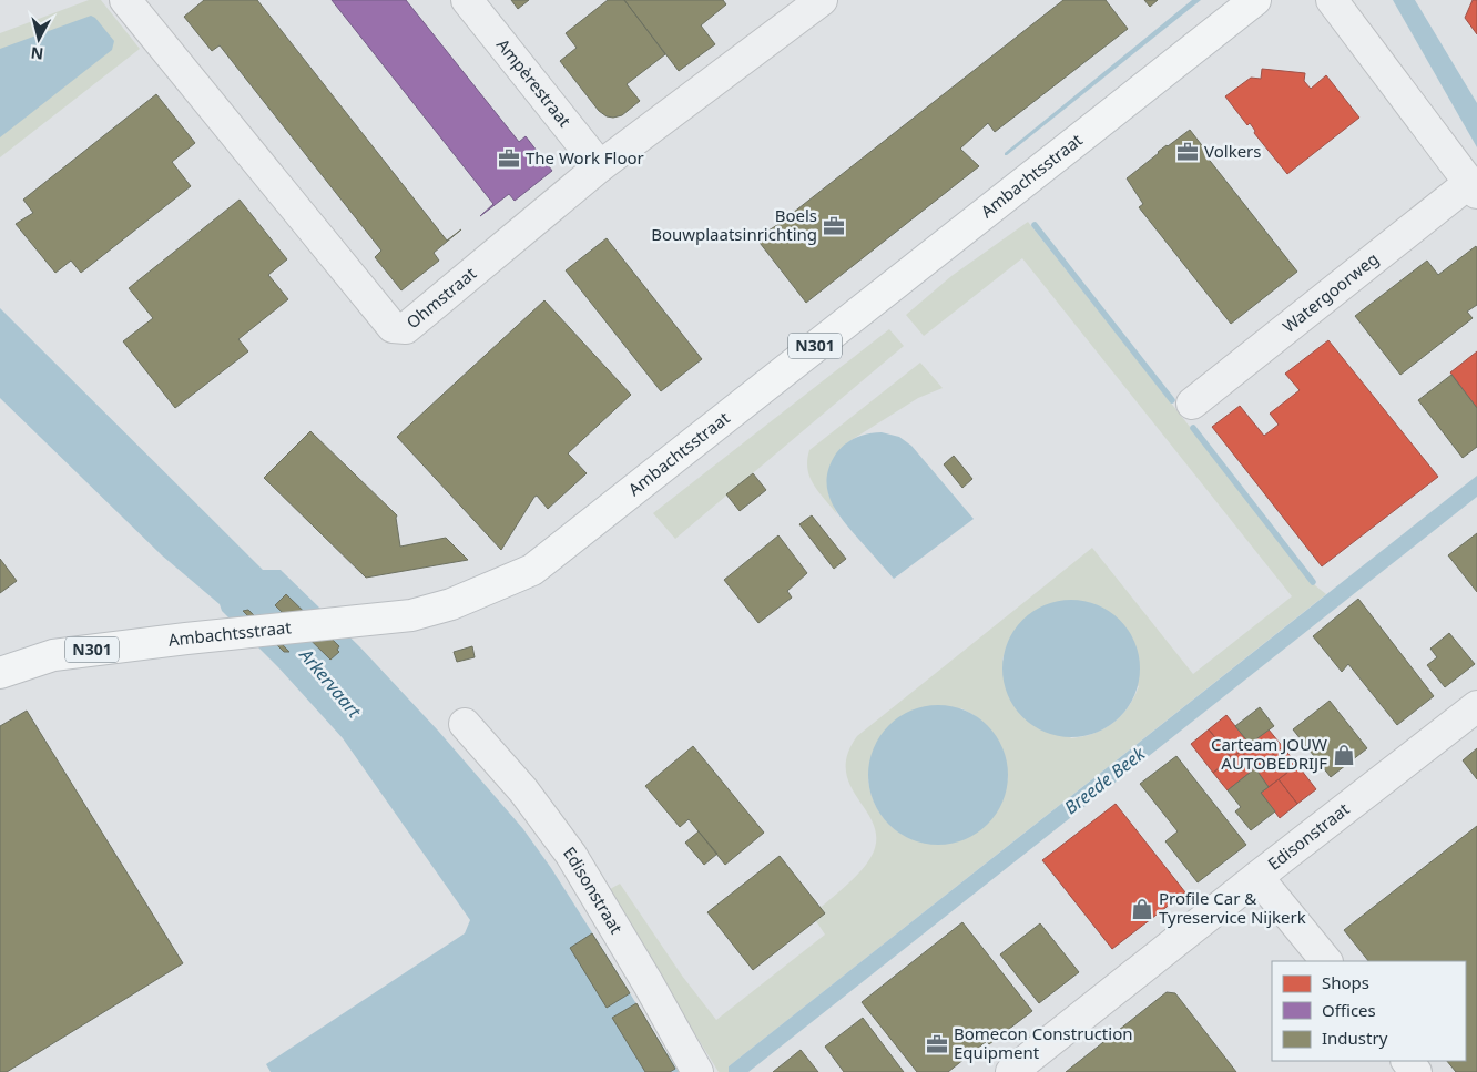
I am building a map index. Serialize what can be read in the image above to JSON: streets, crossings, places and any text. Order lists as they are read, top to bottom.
{
  "streets": {
    "main road": ["Ambachtsstraat", "N301"],
    "street": [
      "Ampèrestraat",
      "Watergoorweg",
      "Ohmstraat",
      "Edisonstraat"
    ]
  },
  "crossings": [
    ["Ampèrestraat", "Ohmstraat"]
  ],
  "water": ["Arkervaart", "Breede Beek"],
  "places": {
    "office": [
      "Volkers",
      "The Work Floor",
      "Boels Bouwplaatsinrichting",
      "Bomecon Construction Equipment"
    ],
    "shop": ["Carteam JOUW AUTOBEDRIJF", "Profile Car & Tyreservice Nijkerk"]
  },
  "legend": ["Shops", "Offices", "Industry"],
  "north": "bottom"
}
